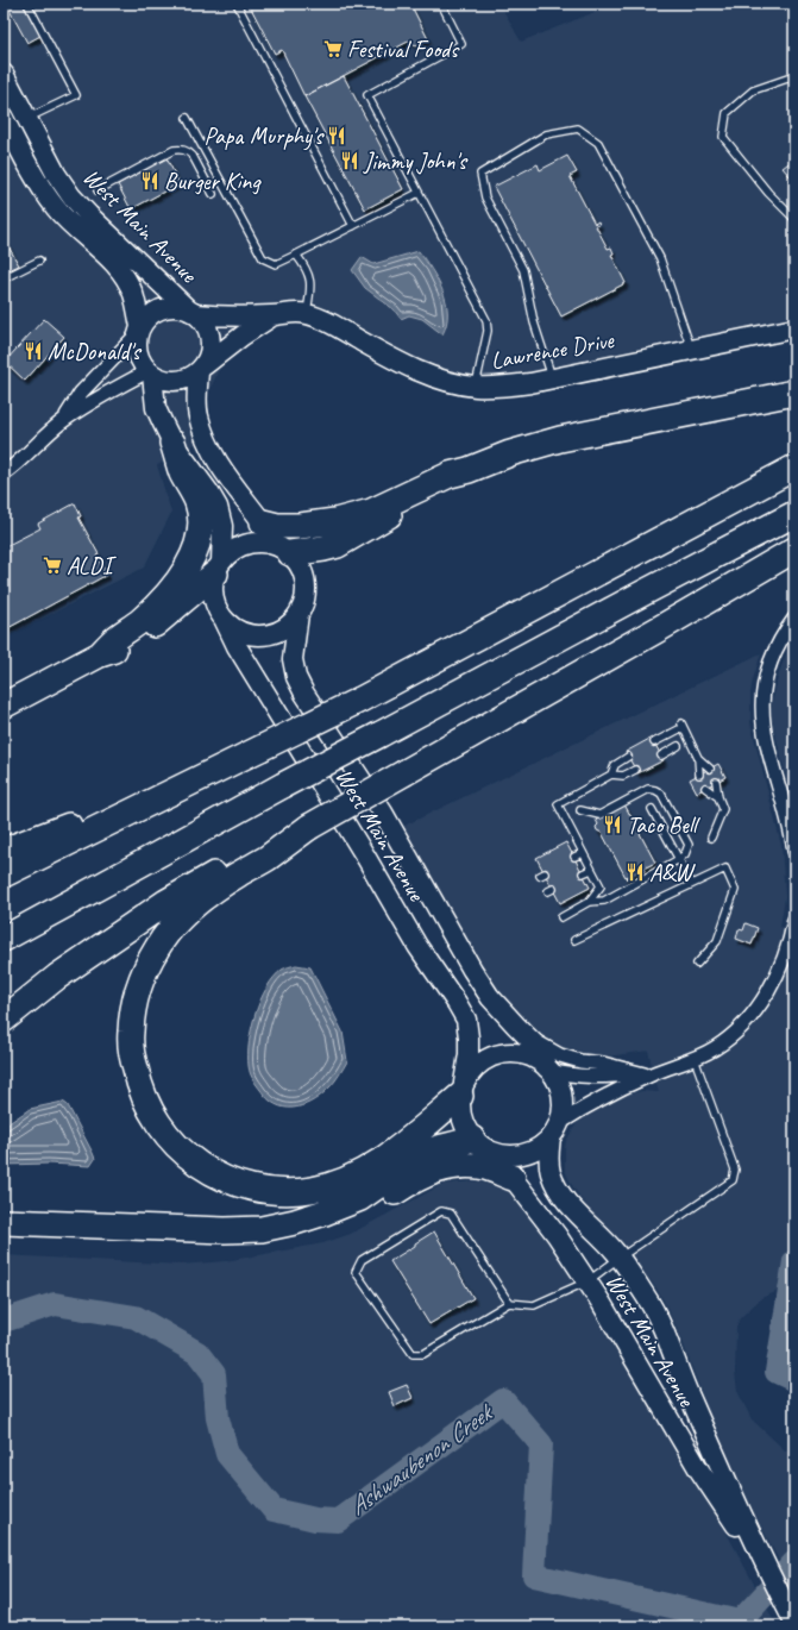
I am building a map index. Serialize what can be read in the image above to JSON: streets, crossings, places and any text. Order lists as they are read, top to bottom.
{
  "streets": {
    "main road": ["West Main Avenue", "Lawrence Drive"]
  },
  "crossings": [
    ["West Main Avenue", "Lawrence Drive"]
  ],
  "water": ["Ashwaubenon Creek"],
  "places": {
    "supermarket": ["Festival Foods", "ALDI"],
    "restaurant": [
      "Papa Murphy's",
      "Jimmy John's",
      "Burger King",
      "McDonald's",
      "Taco Bell",
      "A&W"
    ]
  }
}
